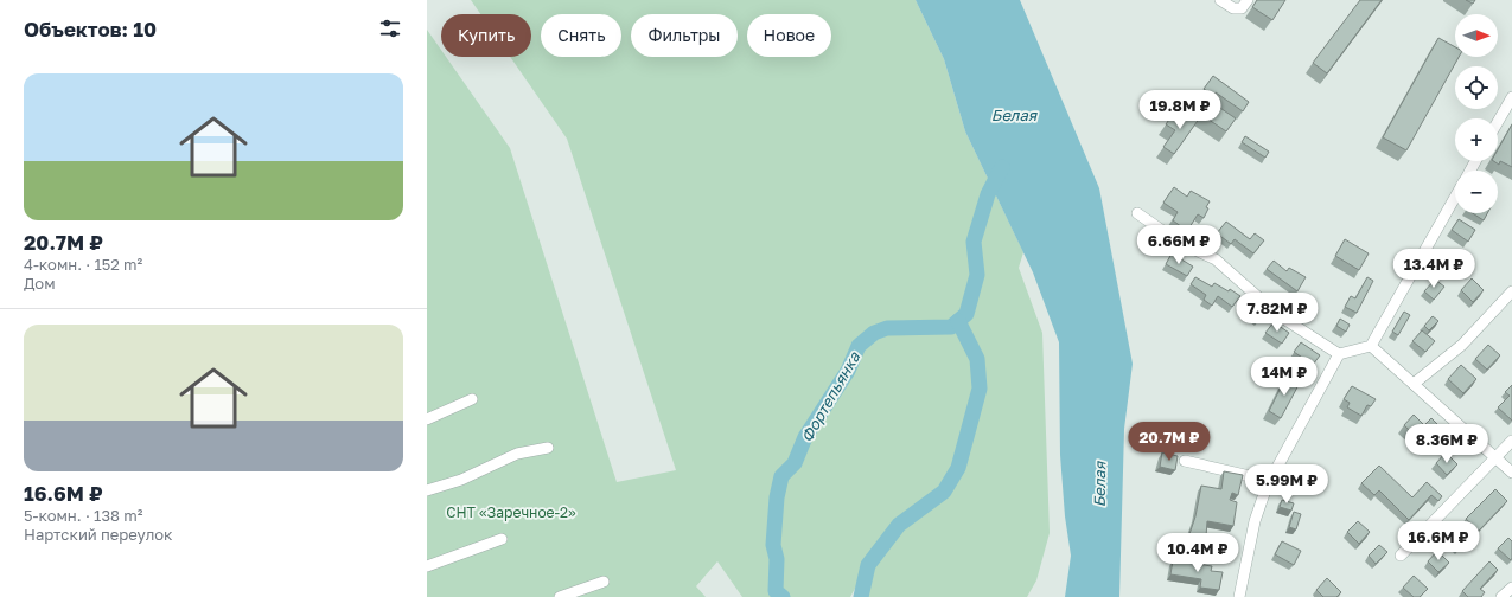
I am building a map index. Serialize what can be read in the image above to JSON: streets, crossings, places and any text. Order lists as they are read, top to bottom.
{
  "water": ["Белая", "Фортепьянка"],
  "parks": ["СНТ «Заречное-2»"],
  "north": "right",
  "page": {
    "heading": "Объектов: 10",
    "map_buttons": ["+", "−"],
    "chip": [
      "Купить",
      "Снять",
      "Фильтры",
      "Новое"
    ],
    "list": [
      {
        "name": "20.7M ₽",
        "note": "4-комн. · 152 m² · Дом"
      },
      {
        "name": "16.6M ₽",
        "note": "5-комн. · 138 m² · Нартский переулок"
      }
    ],
    "price": [
      "19.8M ₽",
      "6.66M ₽",
      "13.4M ₽",
      "7.82M ₽",
      "14M ₽",
      "20.7M ₽",
      "8.36M ₽",
      "5.99M ₽",
      "16.6M ₽",
      "10.4M ₽"
    ]
  }
}
